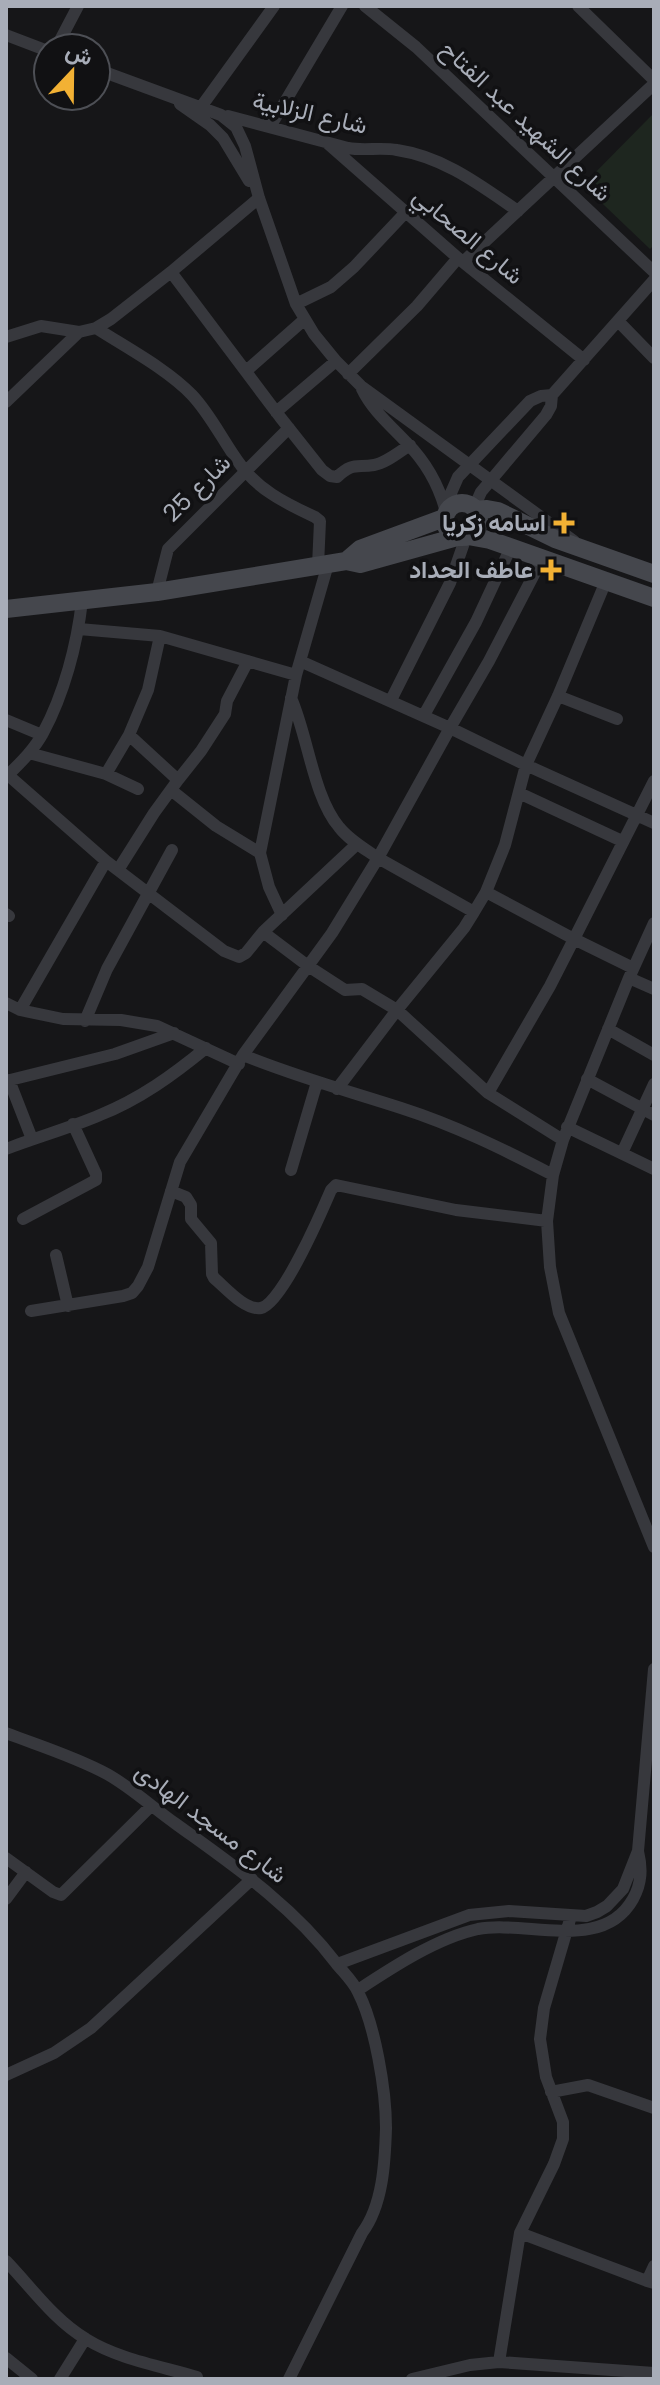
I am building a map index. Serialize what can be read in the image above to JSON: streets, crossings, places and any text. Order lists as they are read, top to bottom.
{
  "streets": {
    "street": [
      "شارع الزلابية",
      "شارع الشهيد عبد الفتاح",
      "شارع الصحابي",
      "شارع 25",
      "شارع مسجد الهادى"
    ]
  },
  "crossings": [
    ["شارع الزلابية", "شارع الصحابي"]
  ],
  "places": {
    "health": ["اسامه زكريا", "عاطف الحداد"]
  },
  "north": "top"
}
